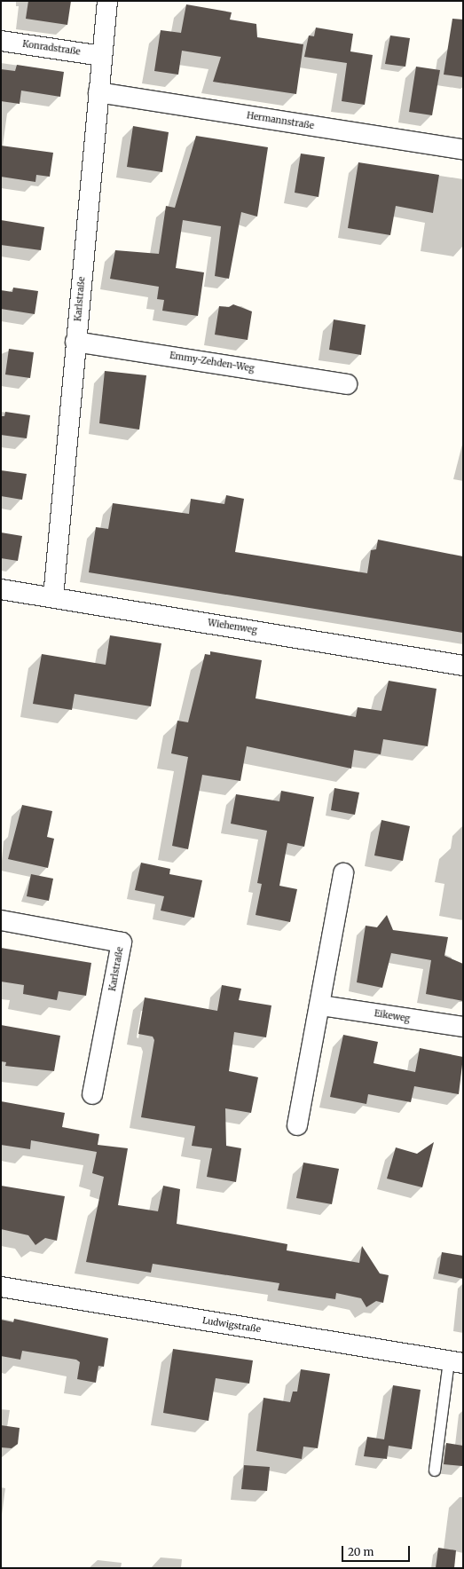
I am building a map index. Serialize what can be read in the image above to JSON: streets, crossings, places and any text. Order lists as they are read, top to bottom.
{
  "streets": {
    "street": [
      "Konradstraße",
      "Hermannstraße",
      "Karlstraße",
      "Emmy-Zehden-Weg",
      "Wiehenweg",
      "Eikeweg",
      "Ludwigstraße"
    ]
  },
  "crossings": [
    ["Konradstraße", "Karlstraße"],
    ["Hermannstraße", "Karlstraße"],
    ["Karlstraße", "Emmy-Zehden-Weg"],
    ["Karlstraße", "Wiehenweg"]
  ],
  "scale_bar": "20 m"
}
